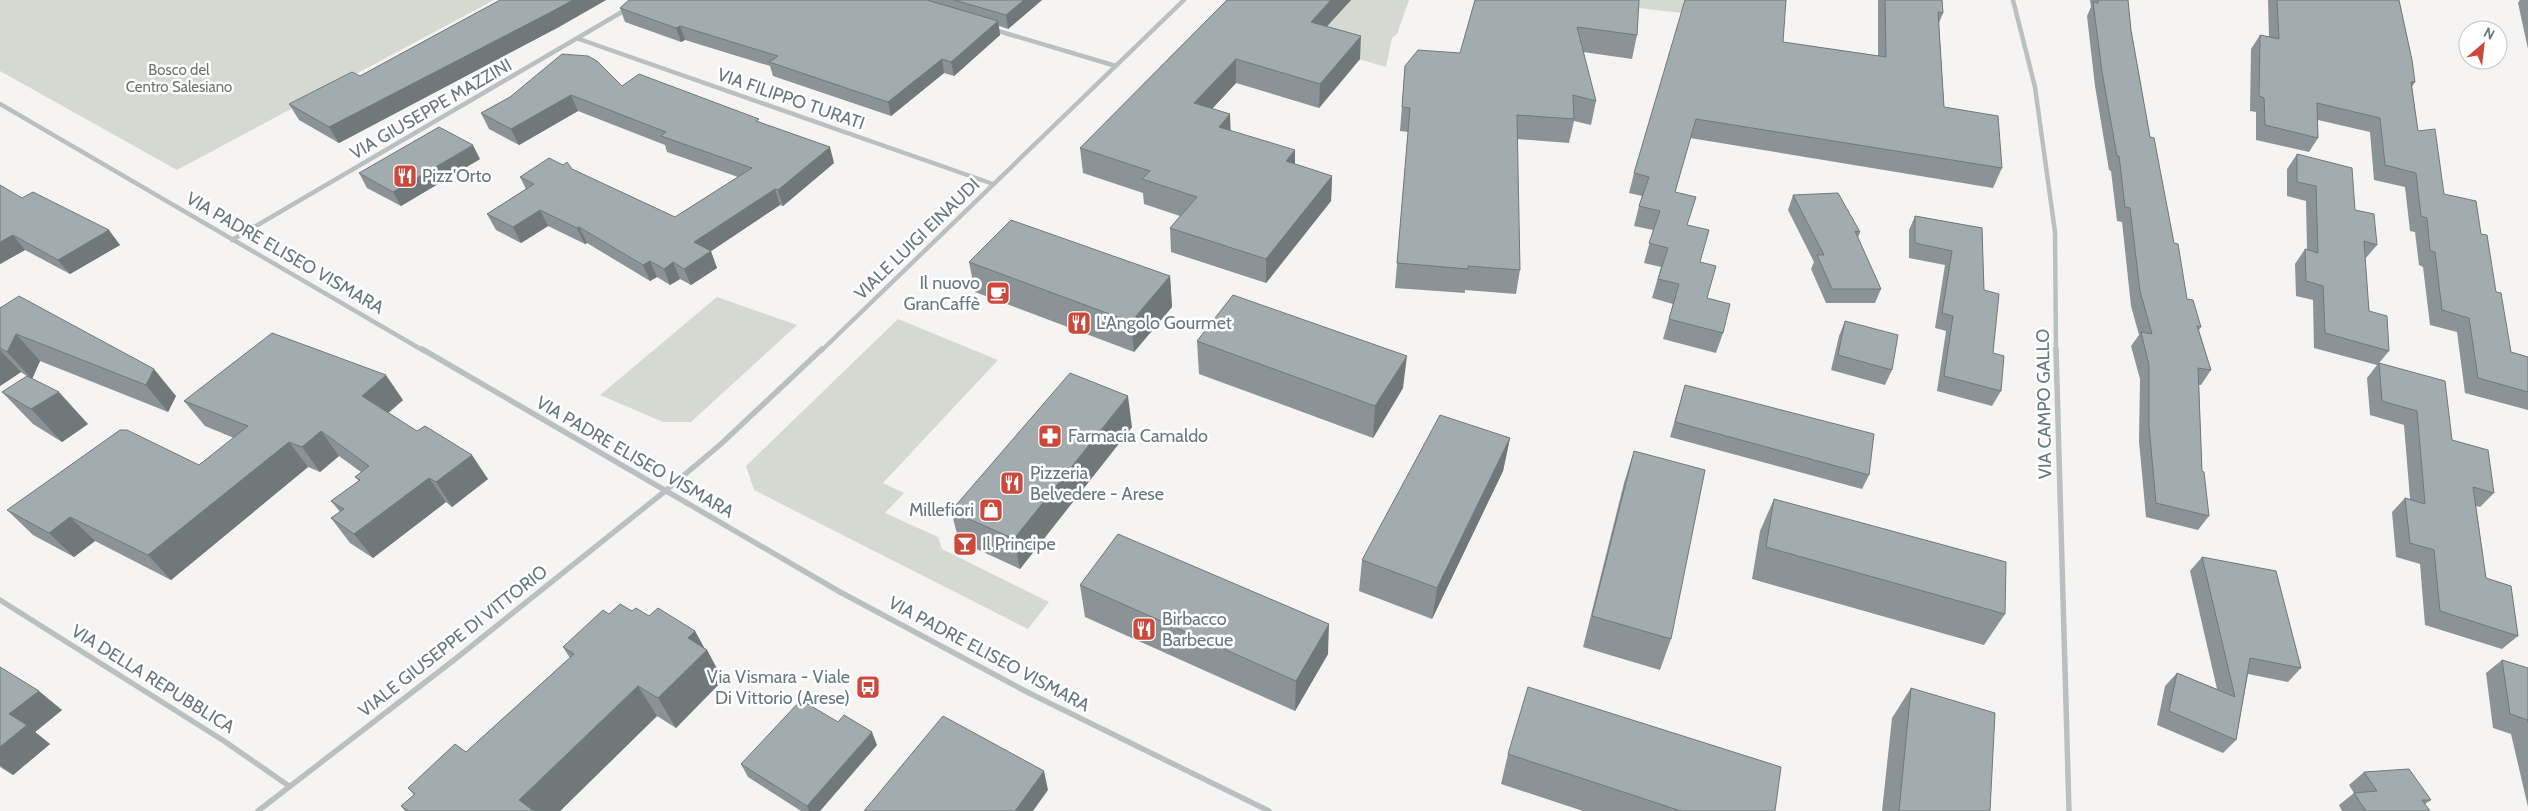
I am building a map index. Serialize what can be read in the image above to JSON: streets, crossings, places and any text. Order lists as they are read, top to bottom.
{
  "streets": {
    "street": [
      "VIA FILIPPO TURATI",
      "VIA GIUSEPPE MAZZINI",
      "VIALE LUIGI EINAUDI",
      "VIA PADRE ELISEO VISMARA",
      "VIA CAMPO GALLO",
      "VIALE GIUSEPPE DI VITTORIO",
      "VIA DELLA REPUBBLICA"
    ]
  },
  "crossings": [
    ["VIA FILIPPO TURATI", "VIA GIUSEPPE MAZZINI"],
    ["VIA FILIPPO TURATI", "VIALE LUIGI EINAUDI"],
    ["VIA GIUSEPPE MAZZINI", "VIA PADRE ELISEO VISMARA"],
    ["VIALE LUIGI EINAUDI", "VIA PADRE ELISEO VISMARA"],
    ["VIALE LUIGI EINAUDI", "VIALE GIUSEPPE DI VITTORIO"],
    ["VIA PADRE ELISEO VISMARA", "VIALE GIUSEPPE DI VITTORIO"],
    ["VIALE GIUSEPPE DI VITTORIO", "VIA DELLA REPUBBLICA"]
  ],
  "parks": ["Bosco del Centro Salesiano"],
  "places": {
    "restaurant": [
      "Pizz'Orto",
      "L'Angolo Gourmet",
      "Pizzeria Belvedere - Arese",
      "Birbacco Barbecue"
    ],
    "cafe": ["Il nuovo GranCaffè"],
    "pharmacy": ["Farmacia Camaldo"],
    "shop": ["Millefiori"],
    "bar": ["Il Principe"],
    "bus stop": ["Via Vismara - Viale Di Vittorio (Arese)"]
  },
  "north": "top right"
}
